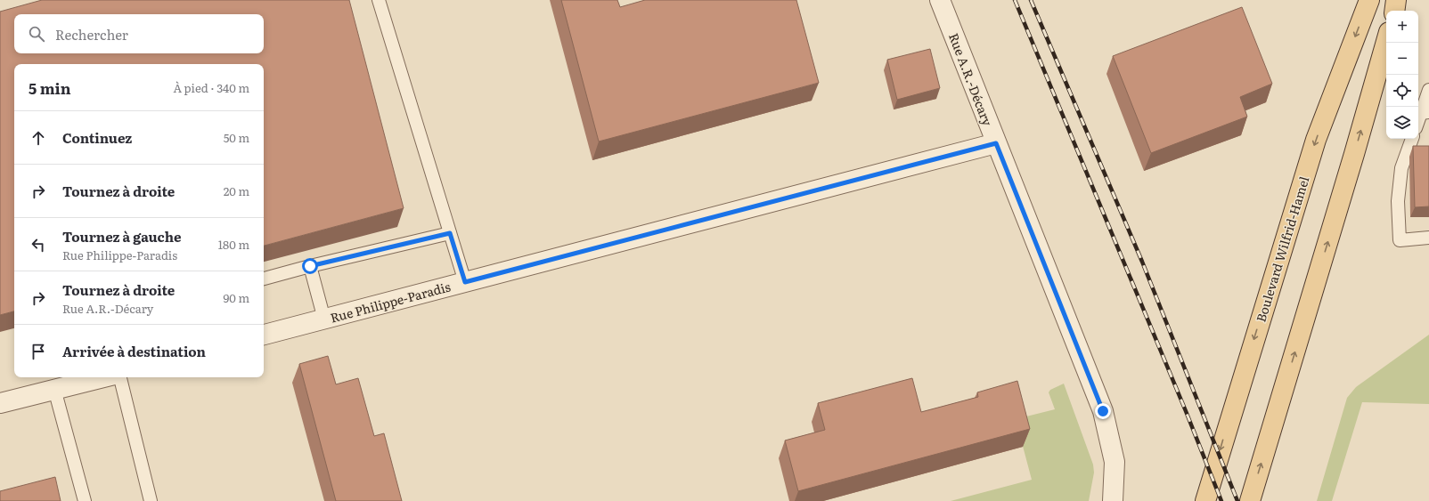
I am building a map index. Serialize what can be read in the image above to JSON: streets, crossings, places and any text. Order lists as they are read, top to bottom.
{
  "streets": {
    "main road": ["Boulevard Wilfrid-Hamel"],
    "street": ["Rue A.R.-Décary", "Rue Philippe-Paradis"]
  },
  "crossings": [
    ["Rue A.R.-Décary", "Rue Philippe-Paradis"]
  ],
  "page": {
    "map_buttons": ["+", "−"],
    "search": "Rechercher",
    "heading": ["5 min", "À pied · 340 m"],
    "list": [
      ["Continuez", "50 m"],
      ["Tournez à droite", "20 m"],
      ["Tournez à gauche", "Rue Philippe-Paradis", "180 m"],
      ["Tournez à droite", "Rue A.R.-Décary", "90 m"],
      "Arrivée à destination"
    ]
  }
}
